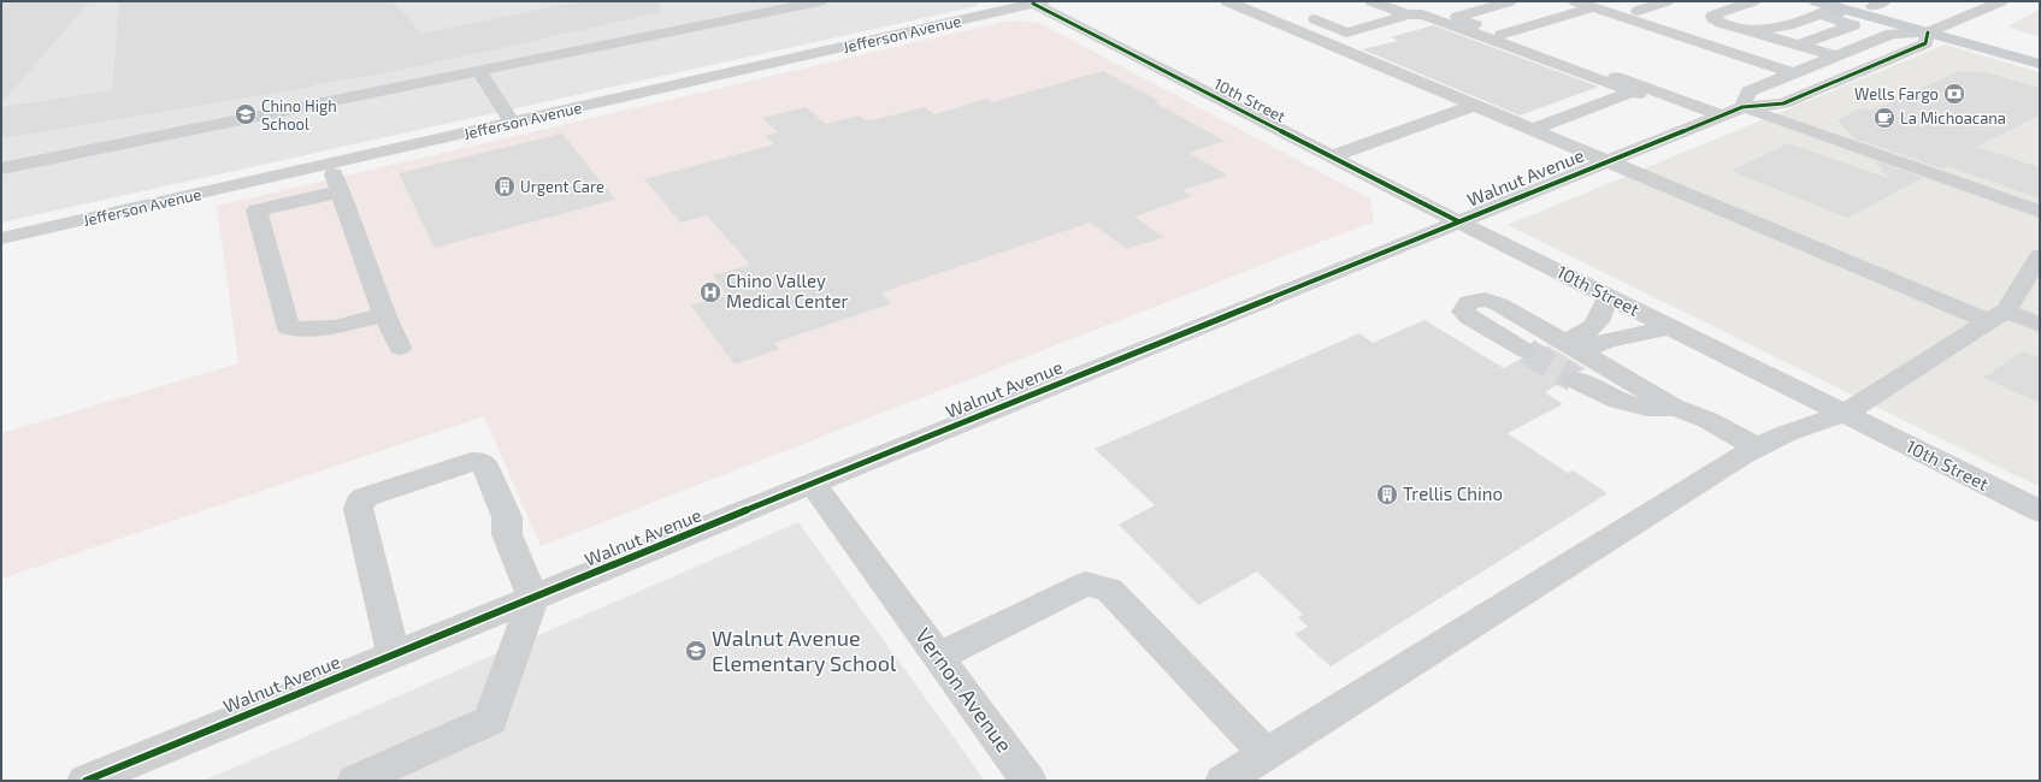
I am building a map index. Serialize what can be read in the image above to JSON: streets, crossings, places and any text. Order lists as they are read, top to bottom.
{
  "streets": {
    "street": [
      "Jefferson Avenue",
      "10th Street",
      "Walnut Avenue",
      "Vernon Avenue"
    ]
  },
  "crossings": [
    ["Jefferson Avenue", "10th Street"],
    ["10th Street", "Walnut Avenue"],
    ["Walnut Avenue", "Vernon Avenue"]
  ],
  "places": {
    "bank": ["Wells Fargo"],
    "school or university": ["Chino High School", "Walnut Avenue Elementary School"],
    "cafe": ["La Michoacana"],
    "building": ["Urgent Care", "Trellis Chino"],
    "hospital": ["Chino Valley Medical Center"]
  }
}
